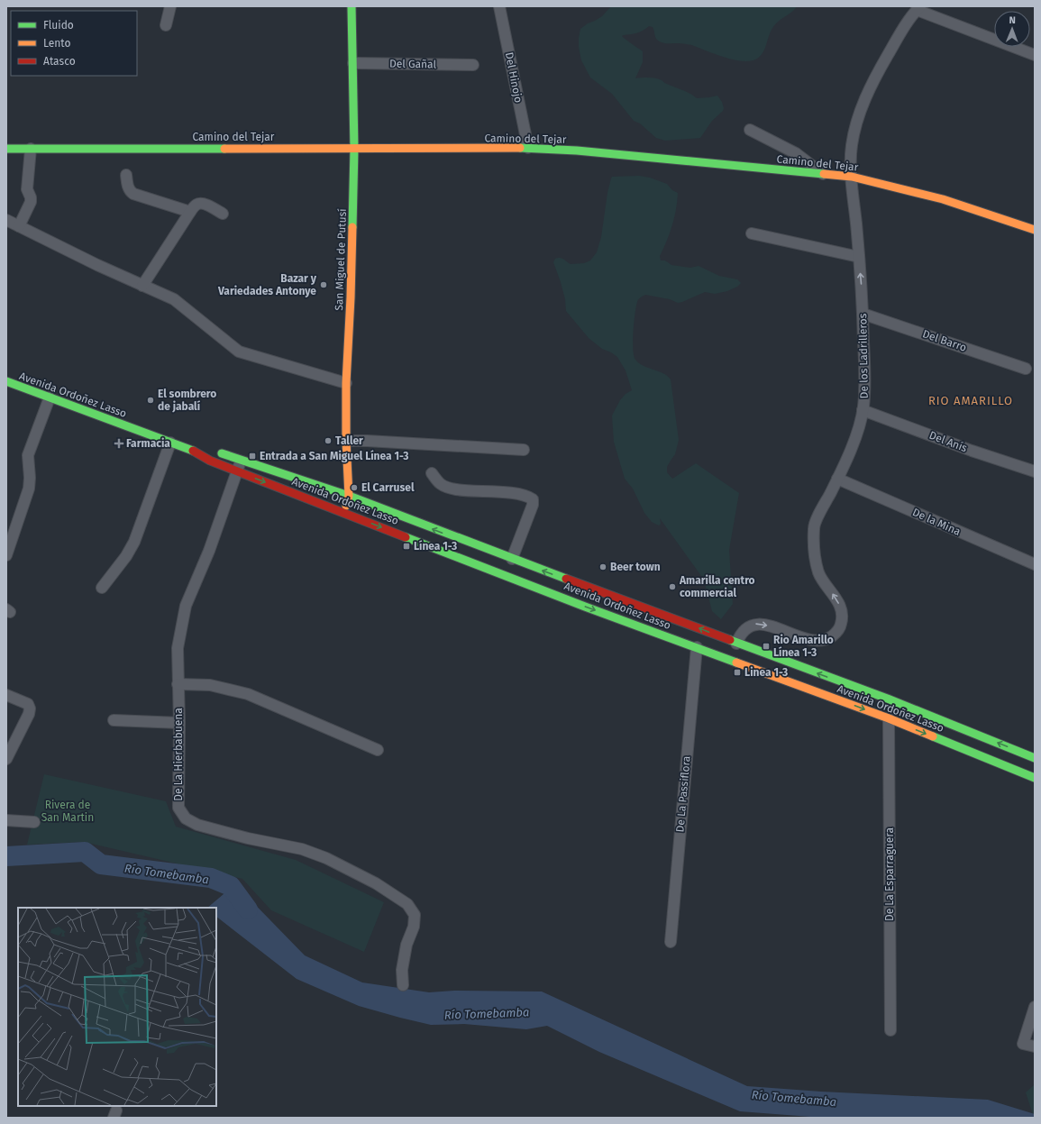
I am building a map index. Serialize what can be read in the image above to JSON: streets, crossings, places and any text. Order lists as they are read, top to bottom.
{
  "streets": {
    "main road": ["Camino del Tejar", "San Miguel de Putusí", "Avenida Ordoñez Lasso"],
    "street": [
      "Del Gañal",
      "Del Hinojo",
      "Del Barro",
      "De los Ladrilleros",
      "Del Anís",
      "De la Mina",
      "De La Hierbabuena",
      "De La Passiflora",
      "De La Esparraguera"
    ]
  },
  "crossings": [
    ["Del Gañal", "San Miguel de Putusí"],
    ["Del Hinojo", "Camino del Tejar"],
    ["Camino del Tejar", "San Miguel de Putusí"],
    ["Camino del Tejar", "De los Ladrilleros"],
    ["San Miguel de Putusí", "Avenida Ordoñez Lasso"],
    ["Del Barro", "De los Ladrilleros"],
    ["De los Ladrilleros", "Avenida Ordoñez Lasso"],
    ["De los Ladrilleros", "Del Anís"],
    ["De los Ladrilleros", "De la Mina"],
    ["Avenida Ordoñez Lasso", "De La Hierbabuena"],
    ["Avenida Ordoñez Lasso", "De La Passiflora"],
    ["Avenida Ordoñez Lasso", "De La Esparraguera"]
  ],
  "districts": ["RIO AMARILLO"],
  "water": ["Río Tomebamba"],
  "parks": ["Rivera de San Martin"],
  "places": {
    "other": [
      "Bazar y Variedades Antonye",
      "El sombrero de jabalí",
      "Taller",
      "El Carrusel",
      "Beer town",
      "Amarilla centro commercial"
    ],
    "health": ["Farmacia"],
    "transit": [
      "Entrada a San Miguel Línea 1-3",
      "Línea 1-3",
      "Rio Amarillo Línea 1-3",
      "Linea 1-3"
    ]
  },
  "legend": ["Fluido", "Lento", "Atasco"],
  "north": "top"
}
